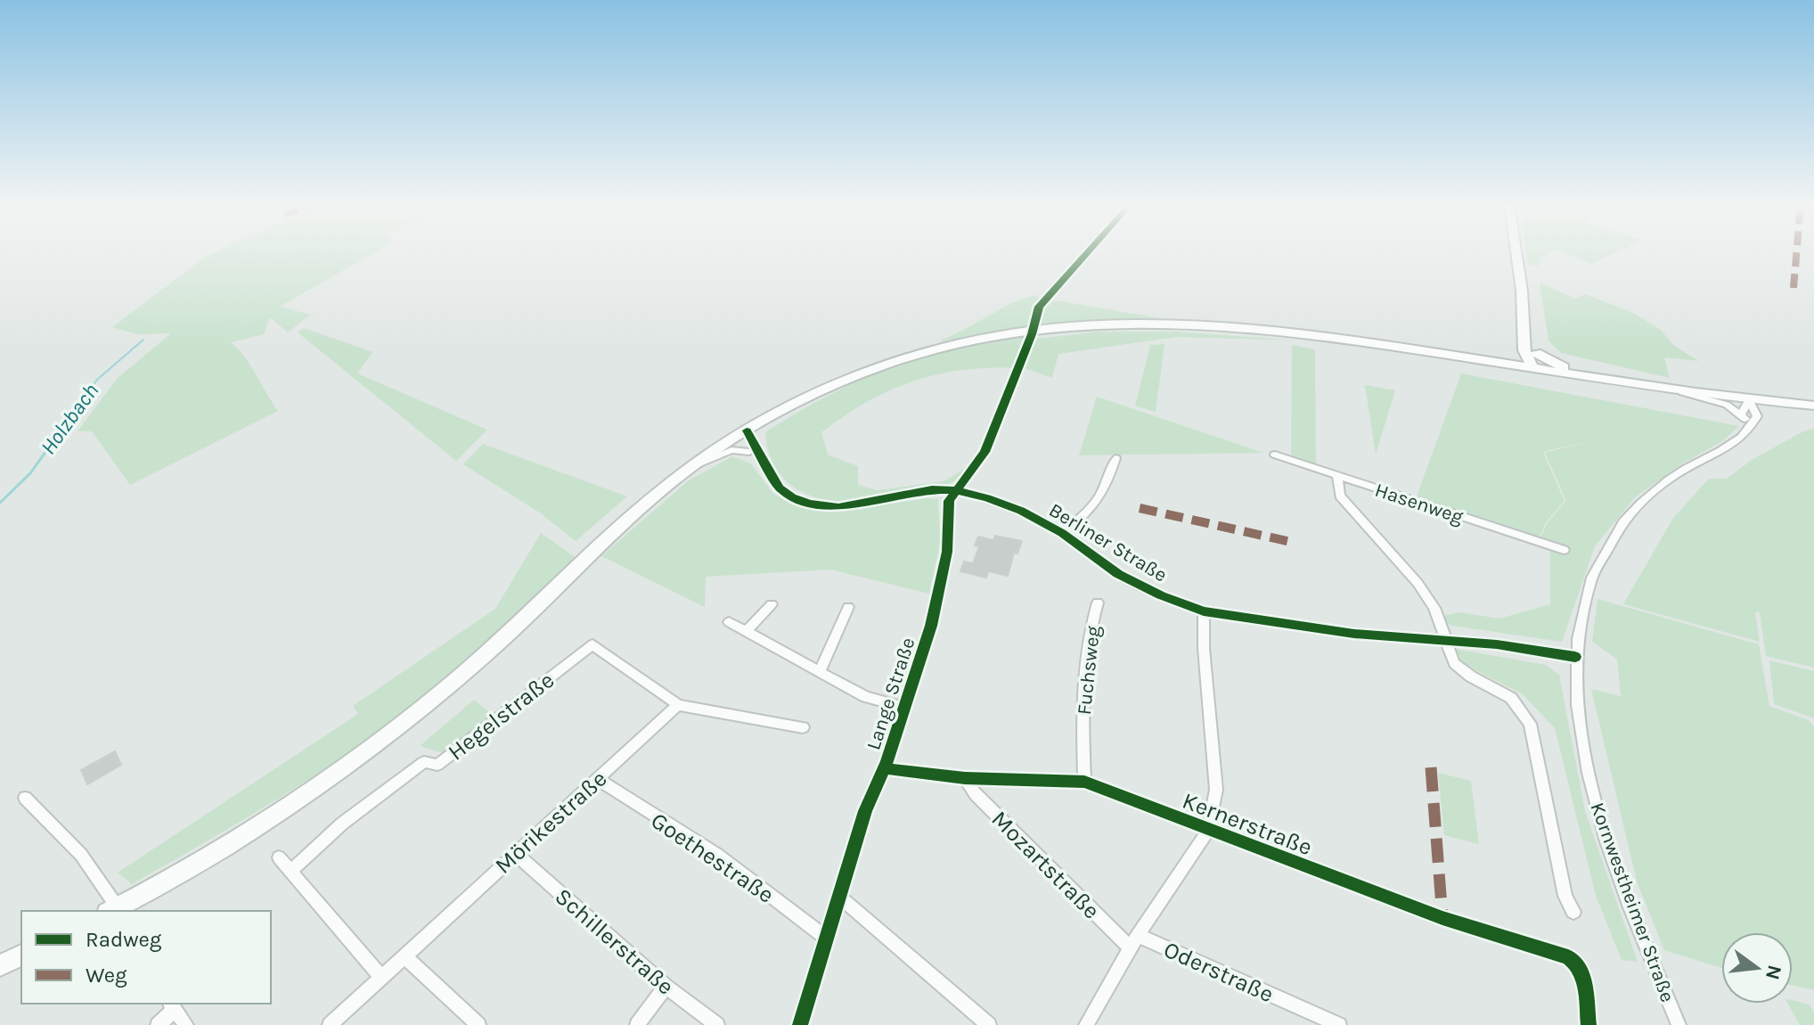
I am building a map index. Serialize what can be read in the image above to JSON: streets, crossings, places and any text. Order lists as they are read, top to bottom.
{
  "streets": {
    "street": [
      "Hasenweg",
      "Berliner Straße",
      "Fuchsweg",
      "Lange Straße",
      "Hegelstraße",
      "Mörikestraße",
      "Kernerstraße",
      "Goethestraße",
      "Mozartstraße",
      "Kornwestheimer Straße",
      "Schillerstraße",
      "Oderstraße"
    ]
  },
  "crossings": [
    ["Berliner Straße", "Lange Straße"],
    ["Berliner Straße", "Kornwestheimer Straße"],
    ["Fuchsweg", "Kernerstraße"],
    ["Lange Straße", "Kernerstraße"],
    ["Lange Straße", "Goethestraße"],
    ["Hegelstraße", "Mörikestraße"],
    ["Mörikestraße", "Goethestraße"],
    ["Mörikestraße", "Schillerstraße"],
    ["Kernerstraße", "Mozartstraße"],
    ["Mozartstraße", "Oderstraße"]
  ],
  "water": ["Holzbach"],
  "legend": ["Radweg", "Weg"],
  "north": "right"
}
